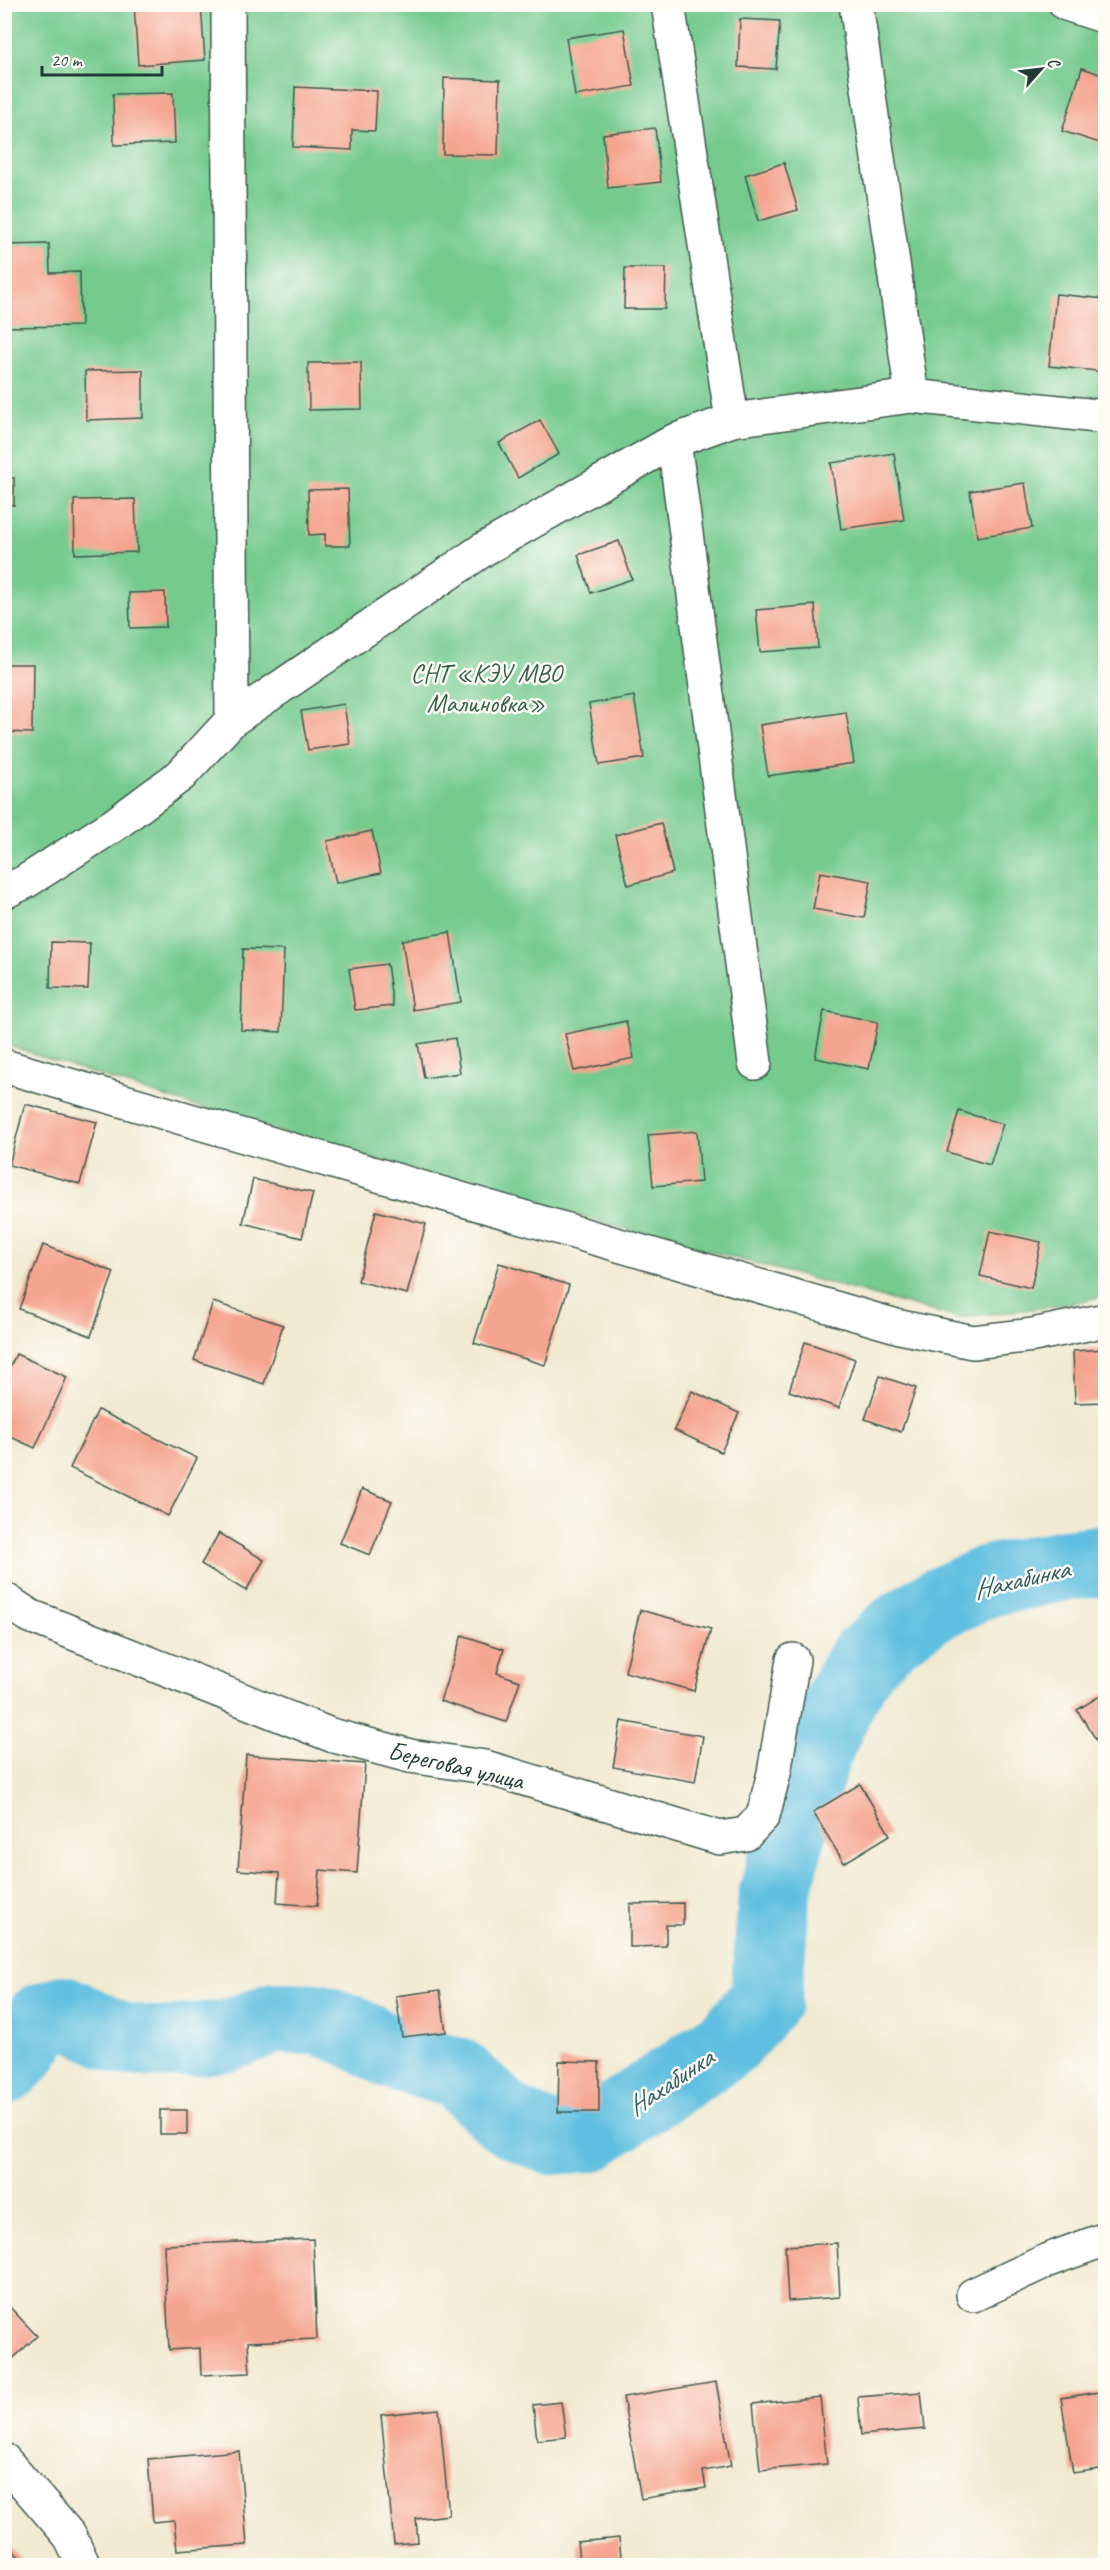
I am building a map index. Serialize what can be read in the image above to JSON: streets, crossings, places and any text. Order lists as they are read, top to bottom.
{
  "streets": {
    "street": ["Береговая улица"]
  },
  "water": ["Нахабинка"],
  "parks": ["СНТ «КЭУ МВО Малиновка»"],
  "scale_bar": "20 m",
  "north": "top right"
}
